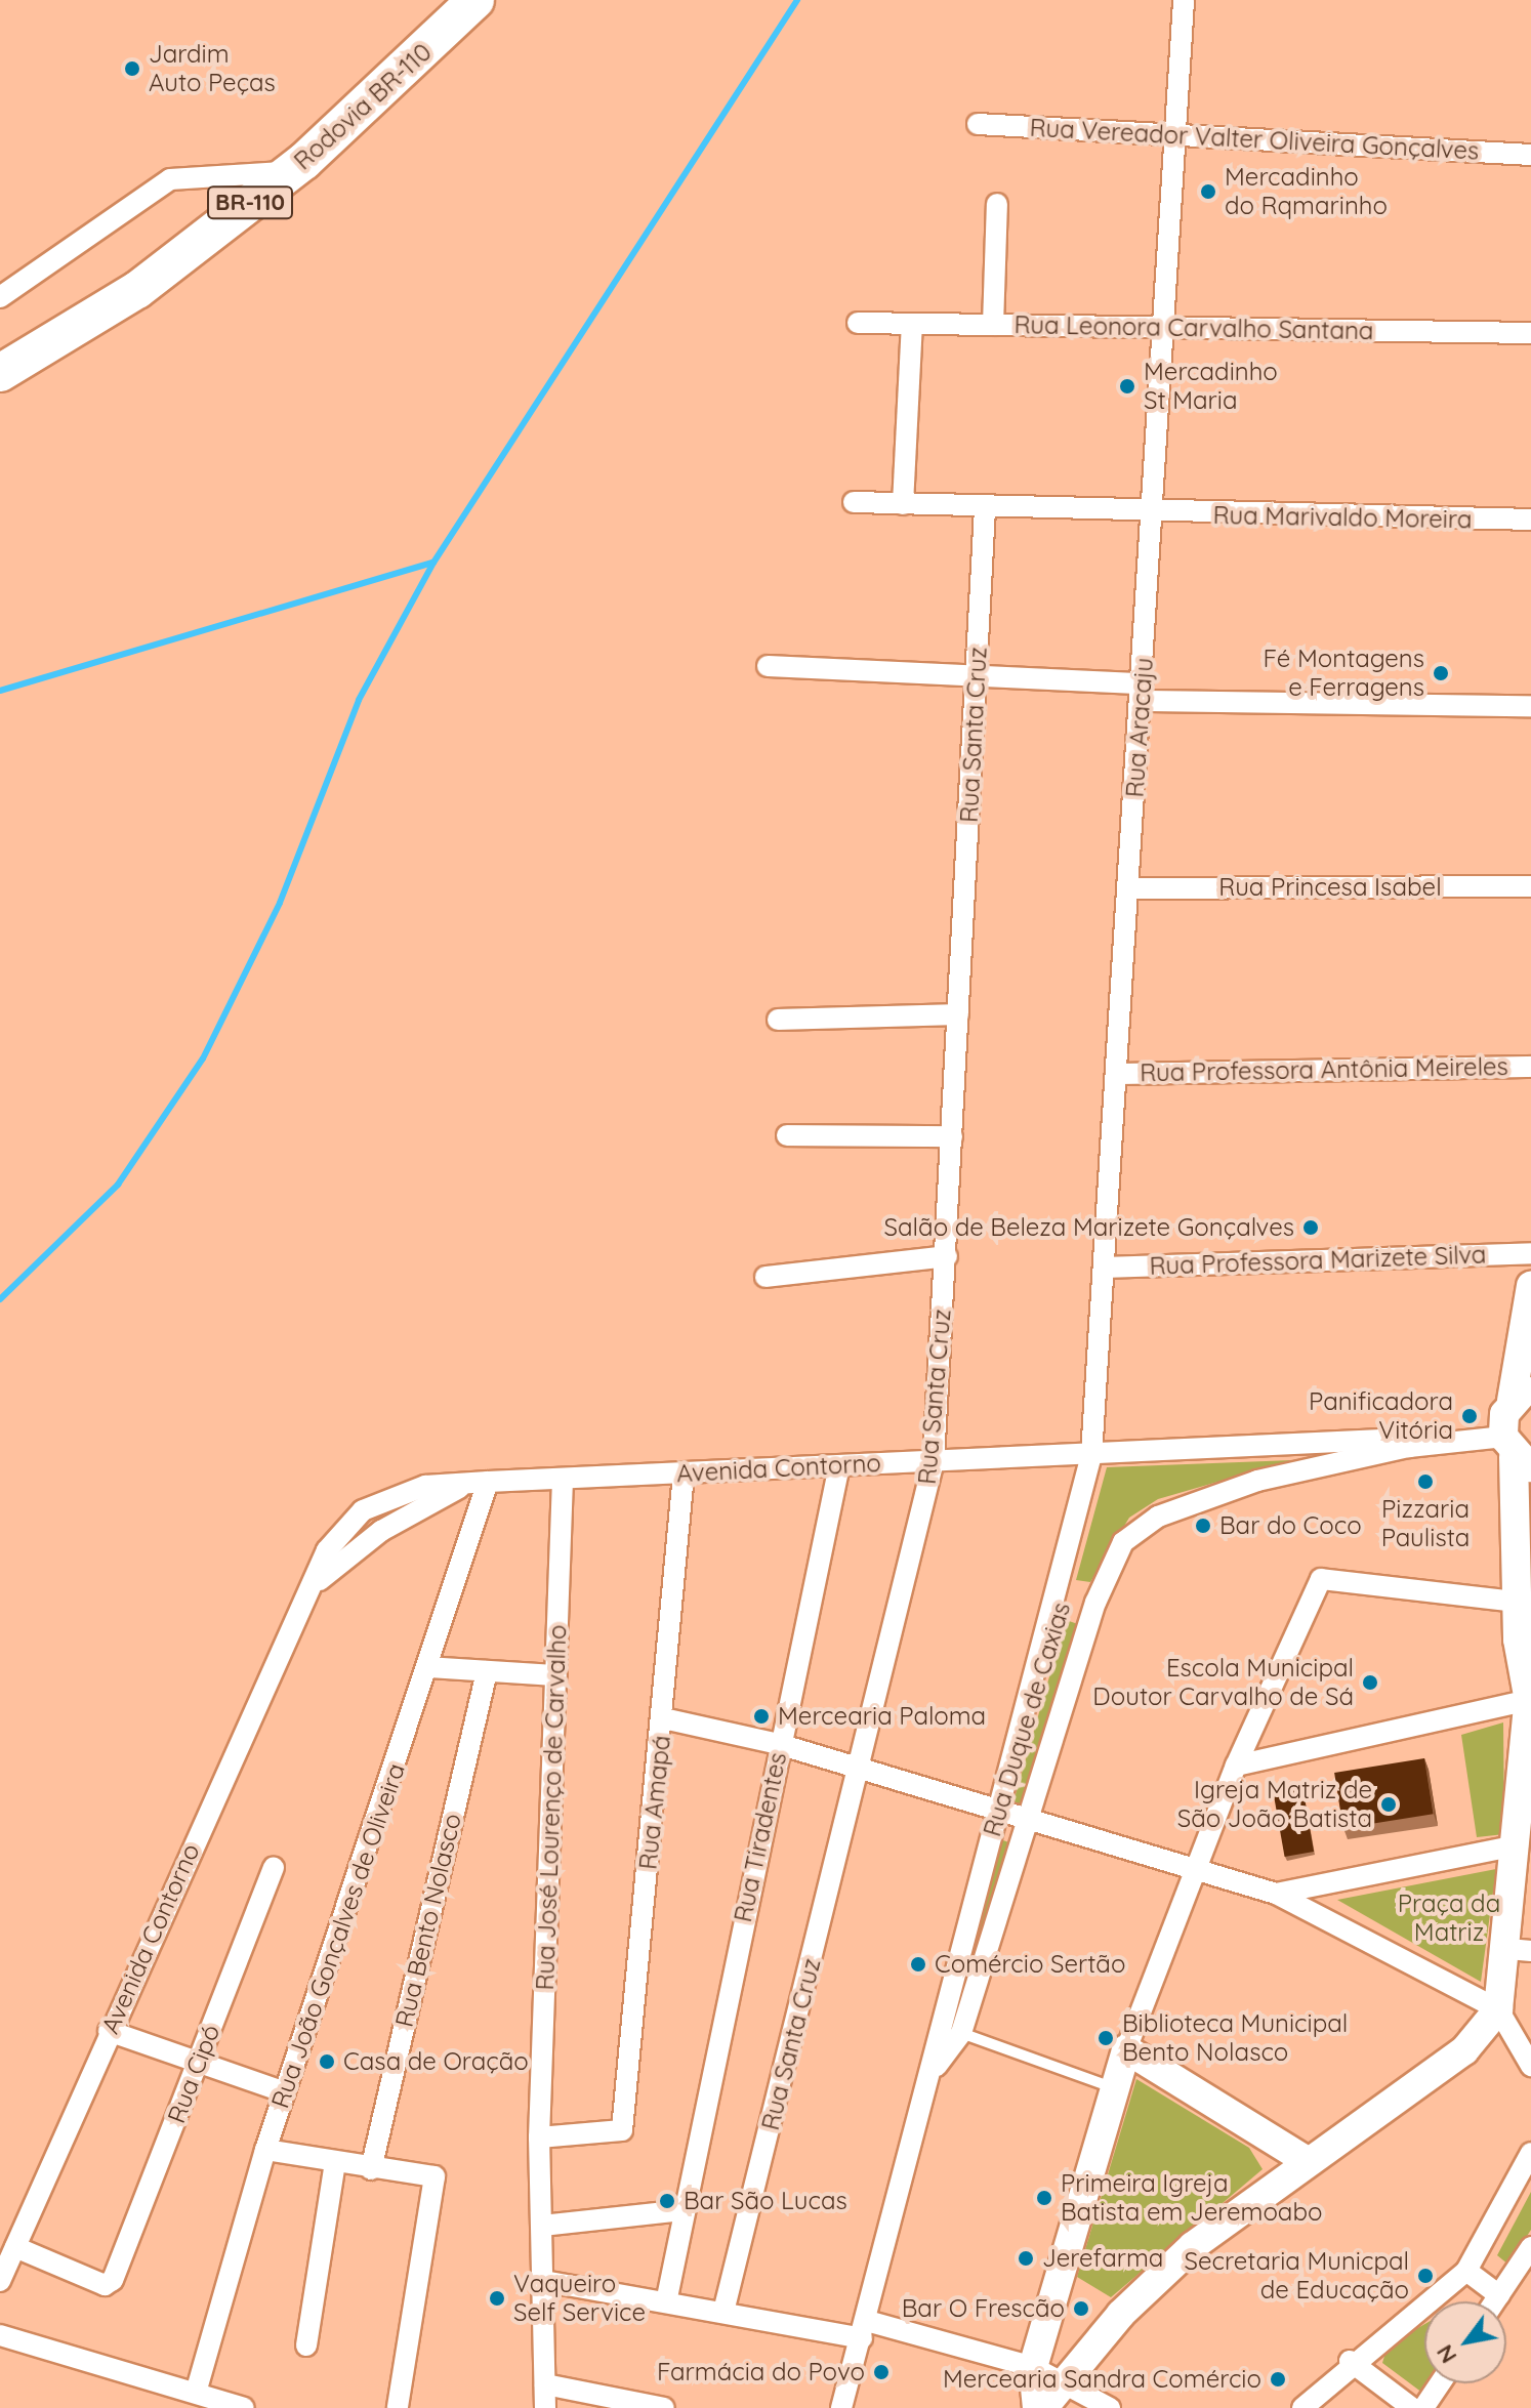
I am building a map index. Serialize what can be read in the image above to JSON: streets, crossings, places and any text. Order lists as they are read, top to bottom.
{
  "streets": {
    "highway": ["Rodovia BR-110", "BR-110"],
    "street": [
      "Rua Vereador Valter Oliveira Gonçalves",
      "Rua Leonora Carvalho Santana",
      "Rua Marivaldo Moreira",
      "Rua Aracaju",
      "Rua Santa Cruz",
      "Rua Princesa Isabel",
      "Rua Professora Antônia Meireles",
      "Rua Professora Marizete Silva",
      "Avenida Contorno",
      "Rua Duque de Caxias",
      "Rua Amapá",
      "Rua José Lourenço de Carvalho",
      "Rua Tiradentes",
      "Rua Bento Nolasco",
      "Rua João Gonçalves de Oliveira",
      "Rua Cipó"
    ]
  },
  "crossings": [
    ["Rua Vereador Valter Oliveira Gonçalves", "Rua Aracaju"],
    ["Rua Leonora Carvalho Santana", "Rua Aracaju"],
    ["Rua Marivaldo Moreira", "Rua Aracaju"],
    ["Rua Marivaldo Moreira", "Rua Santa Cruz"],
    ["Rua Aracaju", "Rua Princesa Isabel"],
    ["Rua Aracaju", "Rua Professora Antônia Meireles"],
    ["Rua Aracaju", "Rua Professora Marizete Silva"],
    ["Rua Aracaju", "Avenida Contorno"],
    ["Rua Aracaju", "Rua Duque de Caxias"],
    ["Rua Santa Cruz", "Avenida Contorno"],
    ["Avenida Contorno", "Rua Amapá"],
    ["Avenida Contorno", "Rua José Lourenço de Carvalho"],
    ["Avenida Contorno", "Rua Tiradentes"],
    ["Avenida Contorno", "Rua João Gonçalves de Oliveira"],
    ["Avenida Contorno", "Rua Cipó"],
    ["Rua Amapá", "Rua José Lourenço de Carvalho"]
  ],
  "parks": ["Praça da Matriz"],
  "places": [
    "Jardim Auto Peças",
    "Mercadinho do Rqmarinho",
    "Mercadinho St Maria",
    "Fé Montagens e Ferragens",
    "Salão de Beleza Marizete Gonçalves",
    "Panificadora Vitória",
    "Pizzaria Paulista",
    "Bar do Coco",
    "Escola Municipal Doutor Carvalho de Sá",
    "Mercearia Paloma",
    "Igreja Matriz de São João Batista",
    "Comércio Sertão",
    "Biblioteca Municipal Bento Nolasco",
    "Casa de Oração",
    "Primeira Igreja Batista em Jeremoabo",
    "Bar São Lucas",
    "Jerefarma",
    "Secretaria Municpal de Educação",
    "Vaqueiro Self Service",
    "Bar O Frescão",
    "Farmácia do Povo",
    "Mercearia Sandra Comércio"
  ],
  "north": "bottom left"
}
